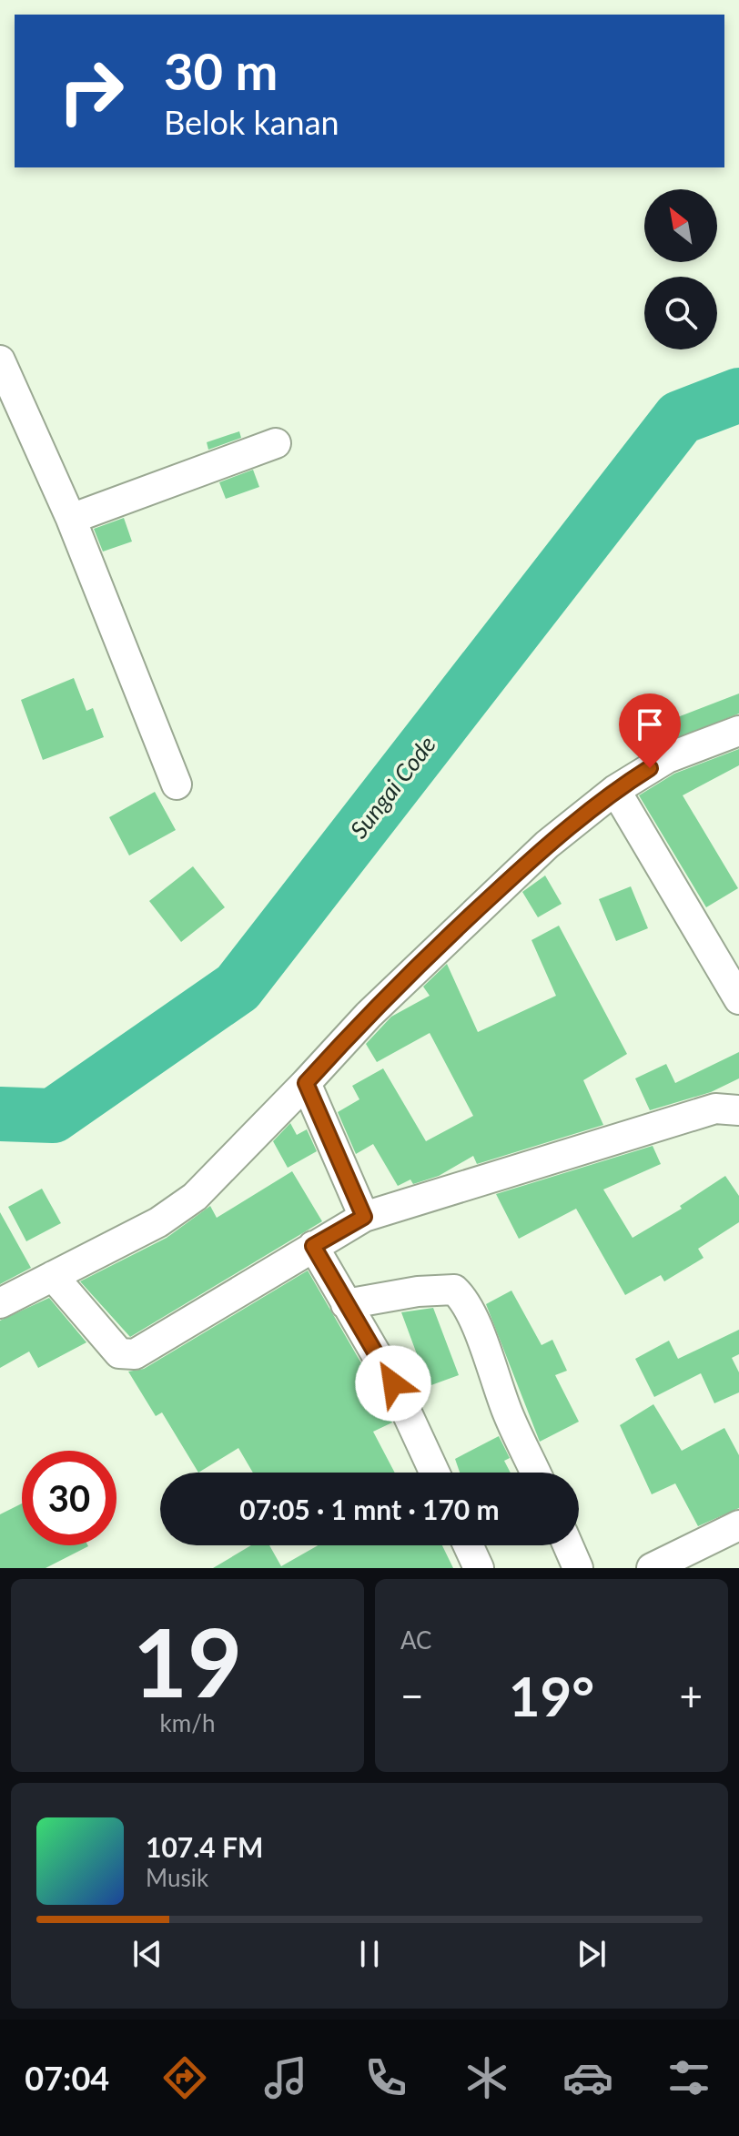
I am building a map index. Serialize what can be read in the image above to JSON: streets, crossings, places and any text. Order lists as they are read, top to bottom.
{
  "water": ["Sungai Code"],
  "north": "top left",
  "page": {
    "turn": ["30 m", "Belok kanan"],
    "limit": "30",
    "trip": "07:05 · 1 mnt · 170 m",
    "tile": [
      ["19", "km/h"],
      "AC"
    ],
    "heat": ["−", "19°", "+"],
    "song": ["107.4 FM", "Musik"],
    "tabs": "07:04"
  }
}
